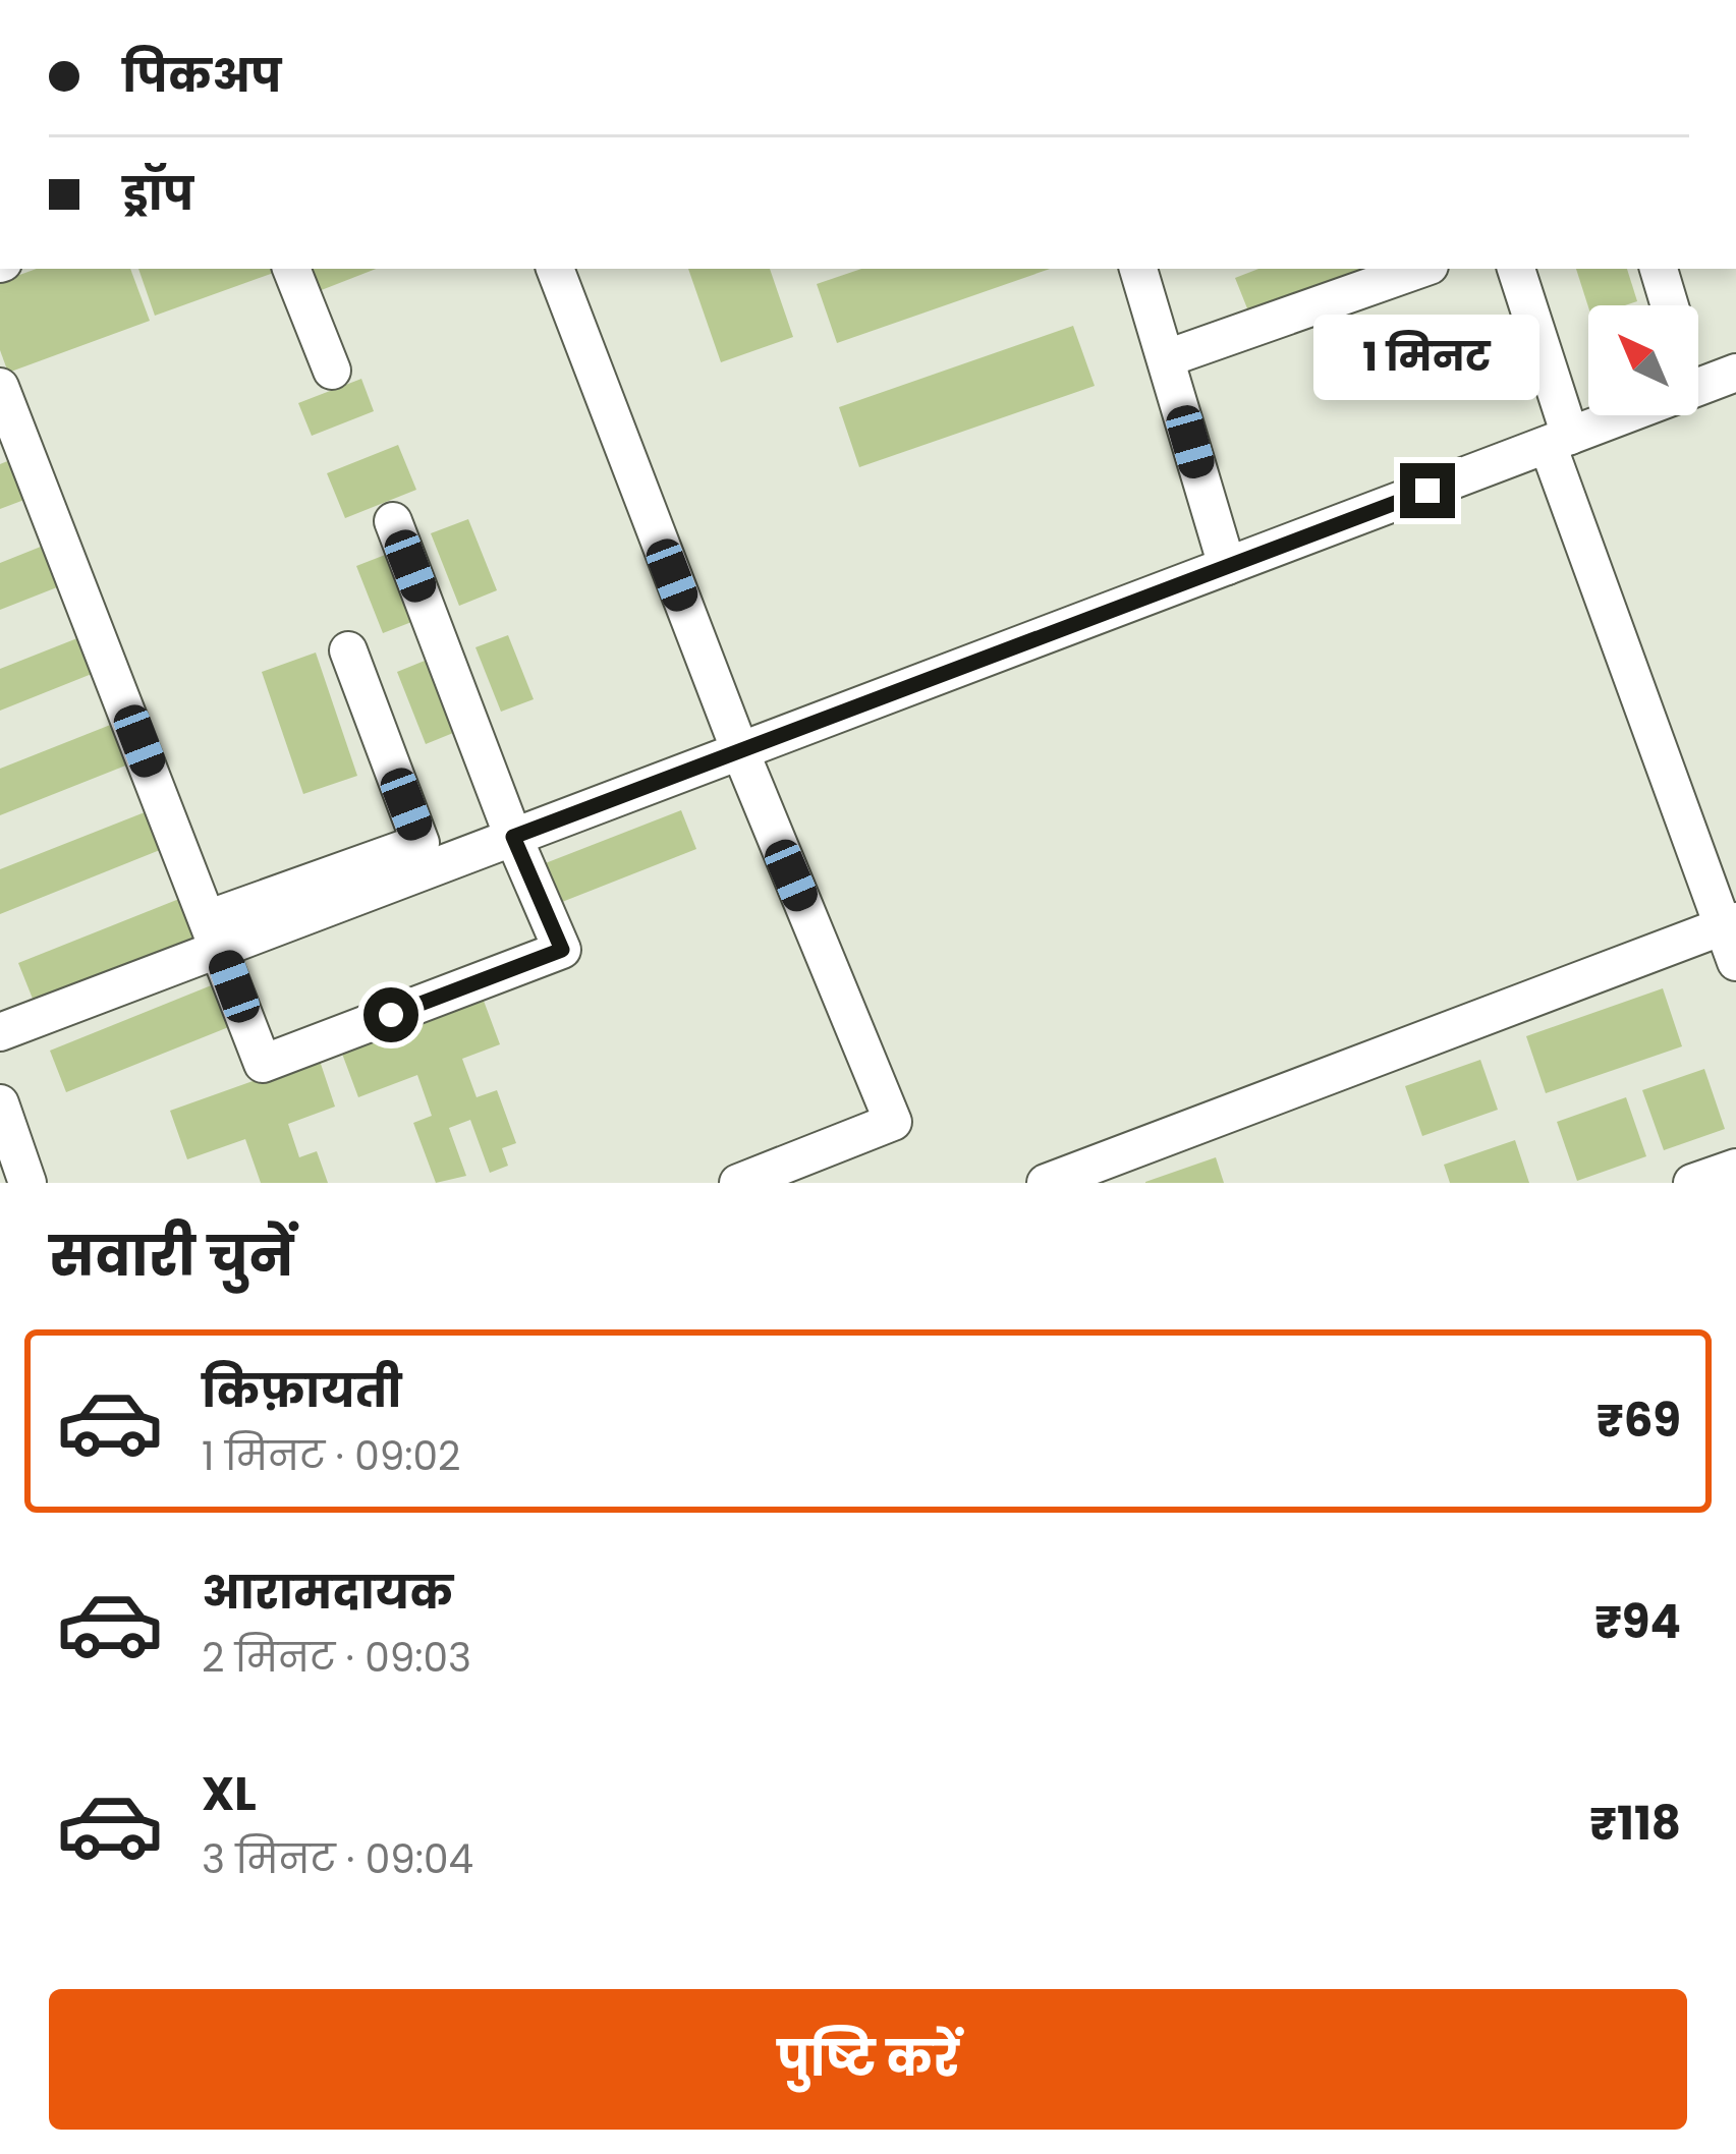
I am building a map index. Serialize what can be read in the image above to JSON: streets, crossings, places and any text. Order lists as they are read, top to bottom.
{
  "north": "top left",
  "page": {
    "banner": ["पिकअप", "ड्रॉप"],
    "bubble": "1 मिनट",
    "heading": "सवारी चुनें",
    "list": [
      {
        "name": "किफ़ायती",
        "note": "1 मिनट · 09:02",
        "value": "₹69"
      },
      {
        "name": "आरामदायक",
        "note": "2 मिनट · 09:03",
        "value": "₹94"
      },
      {
        "name": "XL",
        "note": "3 मिनट · 09:04",
        "value": "₹118"
      }
    ],
    "buttons": "पुष्टि करें"
  }
}
